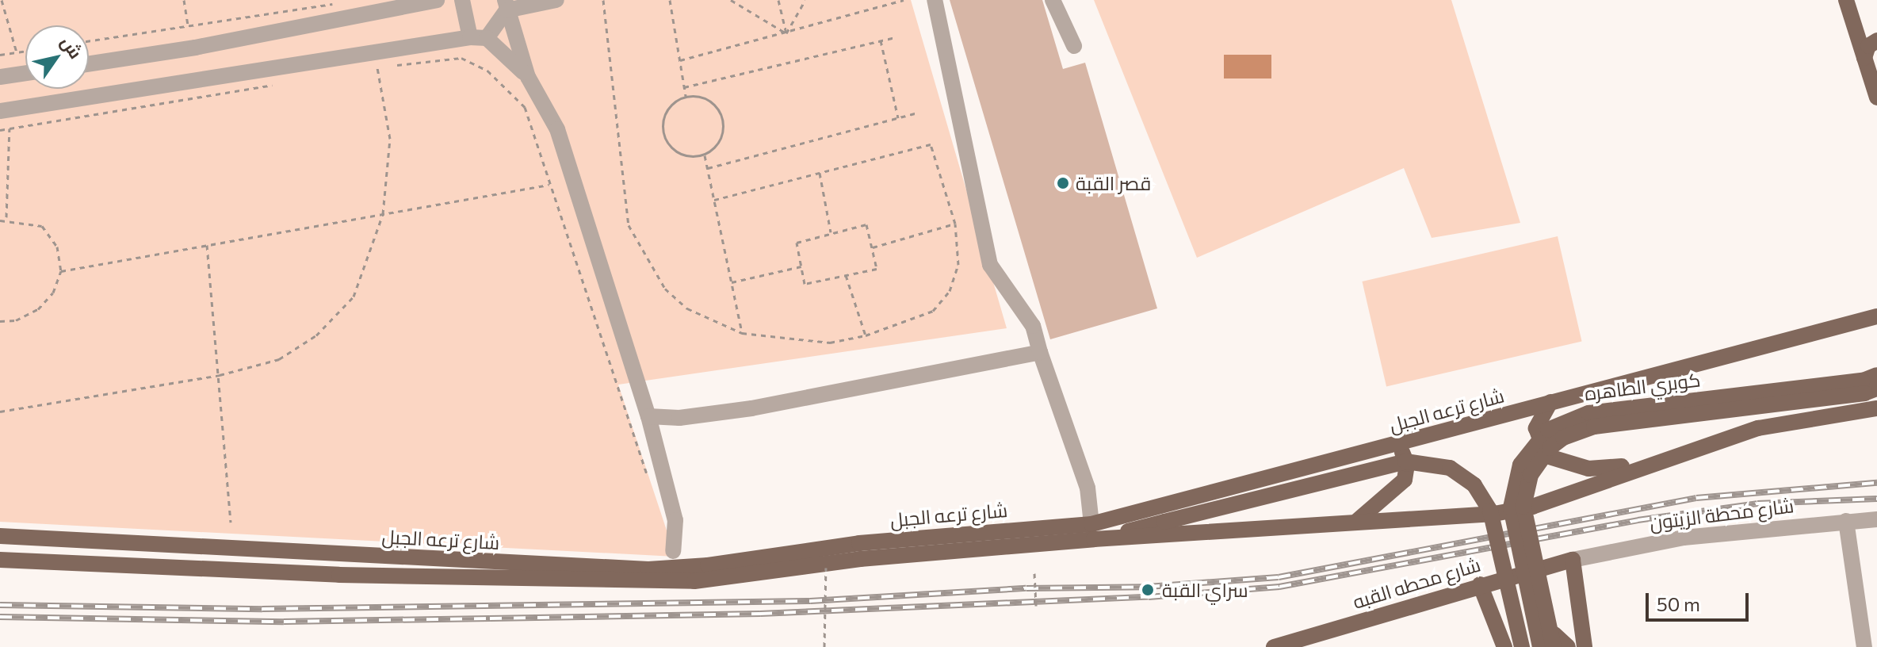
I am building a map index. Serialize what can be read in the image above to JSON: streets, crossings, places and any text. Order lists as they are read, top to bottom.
{
  "streets": {
    "main road": ["كوبري الطاهره", "شارع ترعه الجبل", "شارع محطه القبه"],
    "street": ["شارع محطة الزيتون"]
  },
  "crossings": [
    ["شارع محطة الزيتون", "شارع محطه القبه"]
  ],
  "places": ["قصر القبة", "سراي القبة"],
  "scale_bar": "50 m",
  "north": "top right"
}
